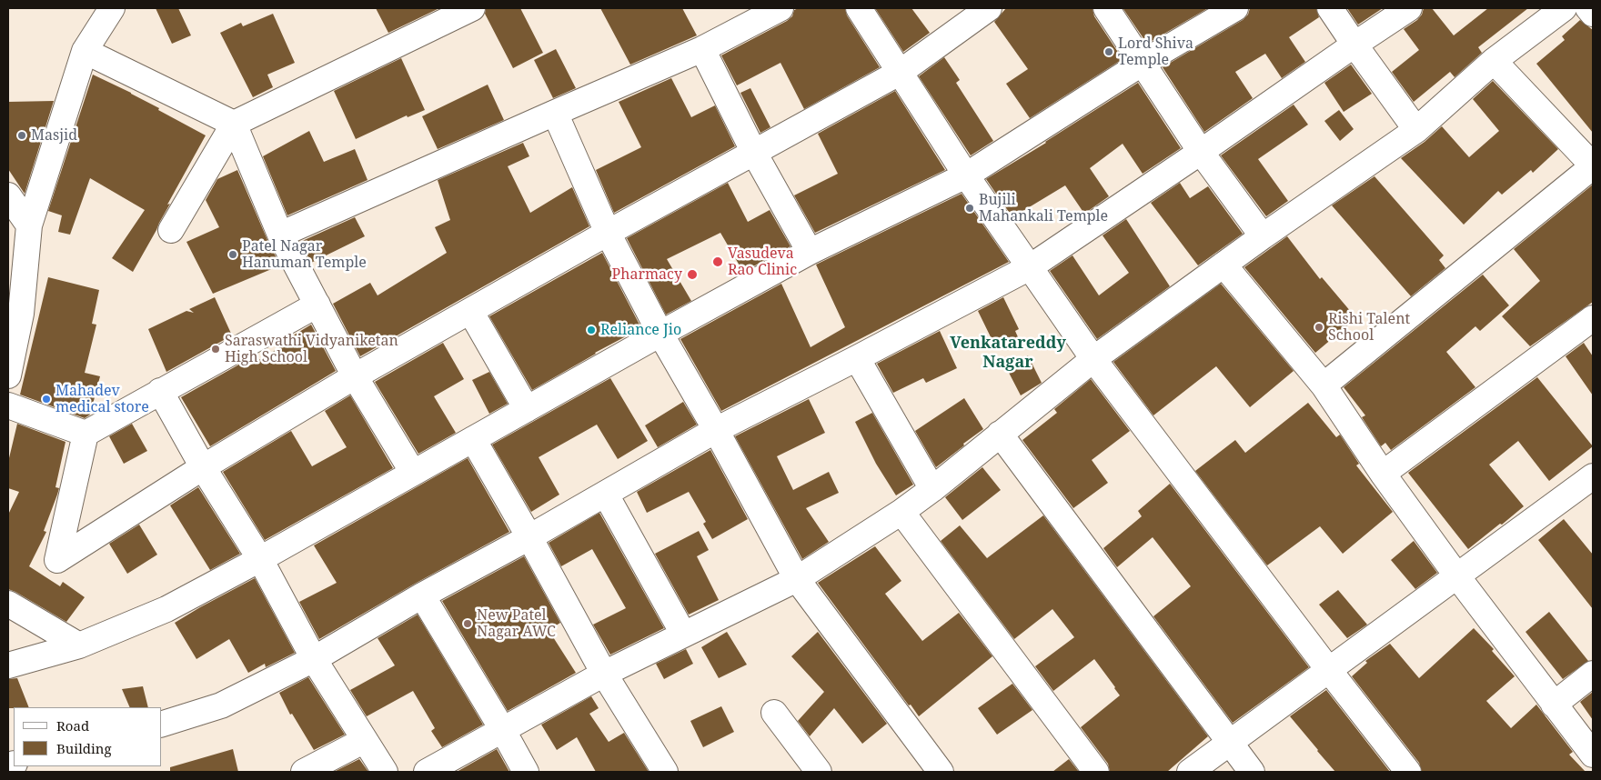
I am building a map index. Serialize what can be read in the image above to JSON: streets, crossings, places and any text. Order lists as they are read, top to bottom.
{
  "districts": ["Venkatareddy Nagar"],
  "places": [
    "Lord Shiva Temple",
    "Masjid",
    "Bujili Mahankali Temple",
    "Patel Nagar Hanuman Temple",
    "Vasudeva Rao Clinic",
    "Pharmacy",
    "Rishi Talent School",
    "Reliance Jio",
    "Saraswathi Vidyaniketan High School",
    "Mahadev medical store",
    "New Patel Nagar AWC"
  ],
  "legend": ["Road", "Building"]
}
